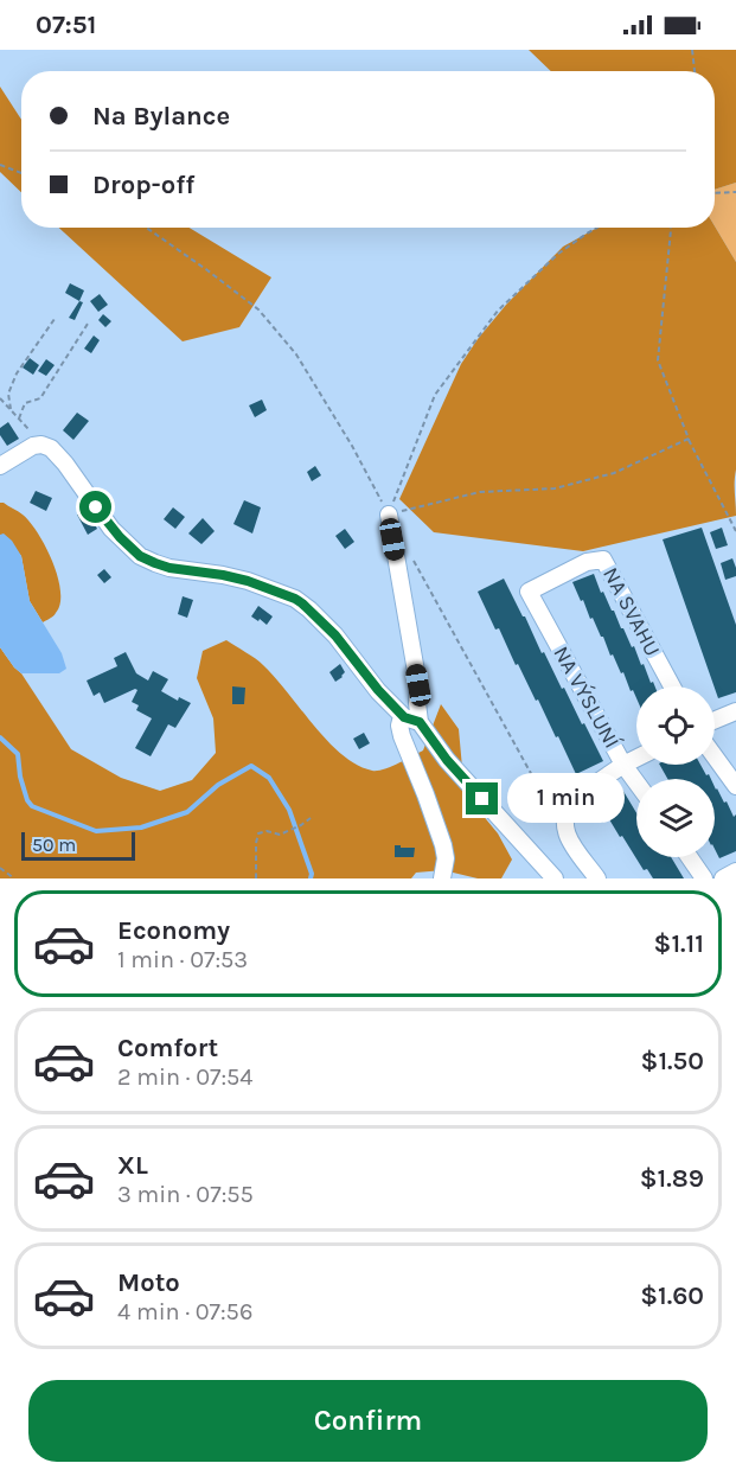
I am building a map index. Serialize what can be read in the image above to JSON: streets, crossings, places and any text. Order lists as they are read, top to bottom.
{
  "streets": {
    "street": ["NA SVAHU", "NA VÝSLUNÍ"]
  },
  "crossings": [
    ["NA SVAHU", "NA VÝSLUNÍ"]
  ],
  "scale_bar": "50 m",
  "page": {
    "status": "07:51",
    "banner": ["Na Bylance", "Drop-off"],
    "bubble": "1 min",
    "scale": "50 m",
    "list": [
      {
        "name": "Economy",
        "note": "1 min · 07:53",
        "value": "$1.11"
      },
      {
        "name": "Comfort",
        "note": "2 min · 07:54",
        "value": "$1.50"
      },
      {
        "name": "XL",
        "note": "3 min · 07:55",
        "value": "$1.89"
      },
      {
        "name": "Moto",
        "note": "4 min · 07:56",
        "value": "$1.60"
      }
    ],
    "buttons": "Confirm"
  }
}
